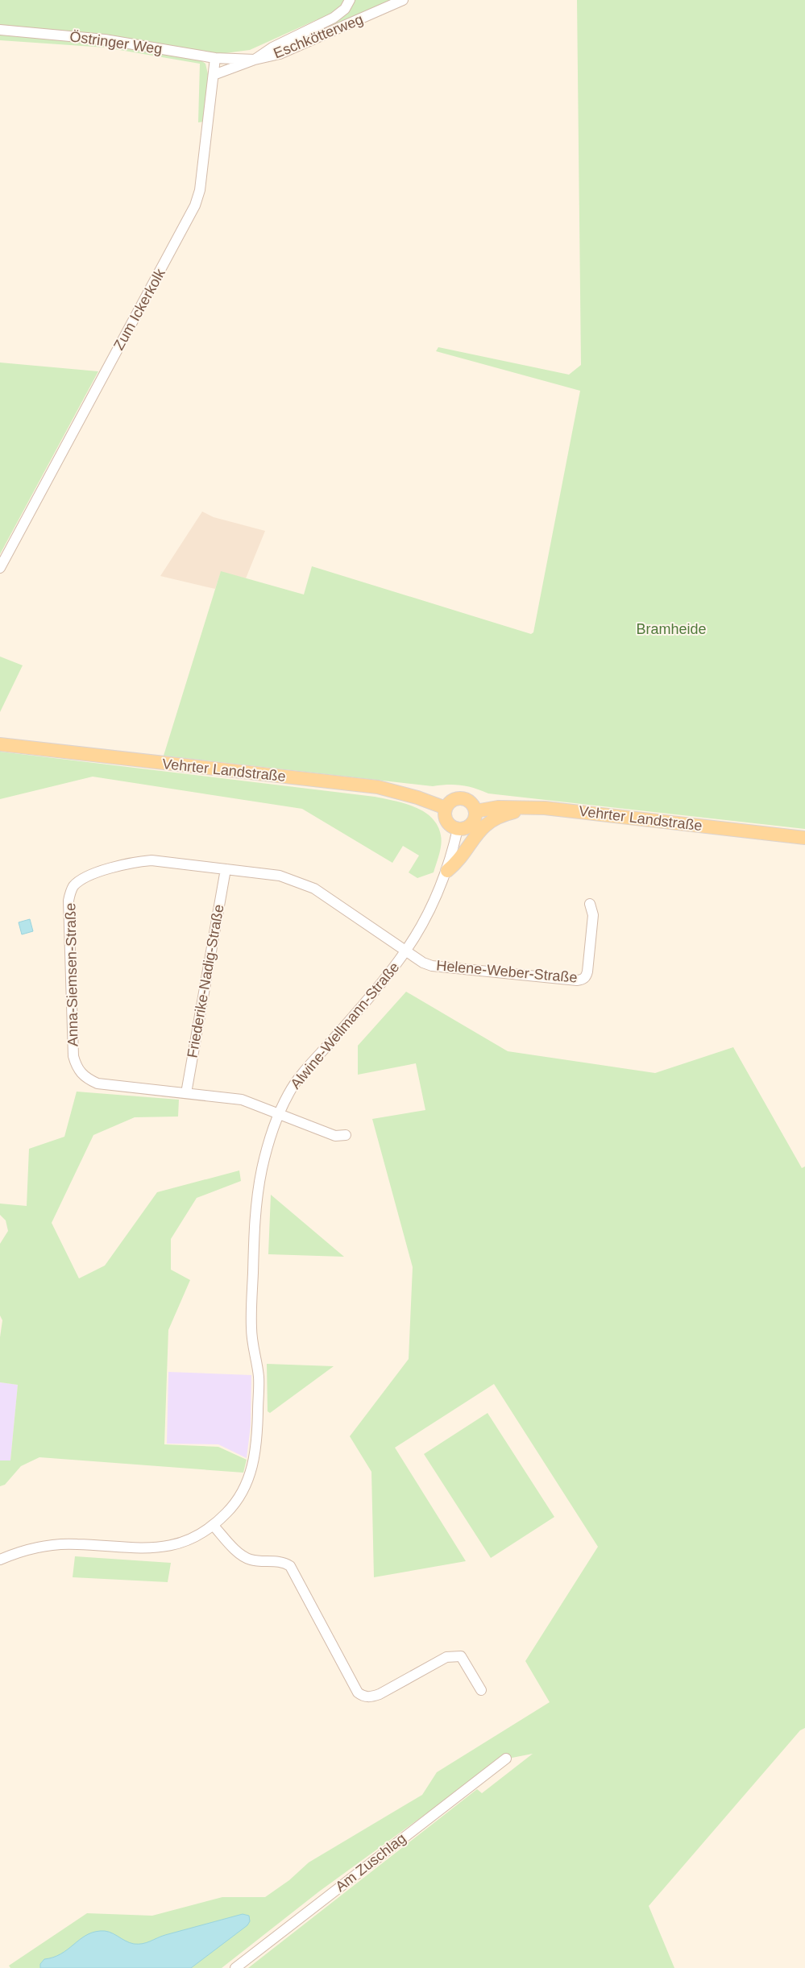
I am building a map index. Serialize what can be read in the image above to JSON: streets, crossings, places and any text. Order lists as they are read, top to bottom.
{
  "streets": {
    "main road": ["Vehrter Landstraße"],
    "street": [
      "Eschkötterweg",
      "Östringer Weg",
      "Zum Ickerkolk",
      "Helene-Weber-Straße",
      "Anna-Siemsen-Straße",
      "Friederike-Nadig-Straße",
      "Alwine-Wellmann-Straße",
      "Am Zuschlag"
    ]
  },
  "crossings": [
    ["Vehrter Landstraße", "Alwine-Wellmann-Straße"],
    ["Helene-Weber-Straße", "Anna-Siemsen-Straße"],
    ["Helene-Weber-Straße", "Alwine-Wellmann-Straße"],
    ["Anna-Siemsen-Straße", "Friederike-Nadig-Straße"],
    ["Anna-Siemsen-Straße", "Alwine-Wellmann-Straße"]
  ],
  "parks": ["Bramheide"]
}
